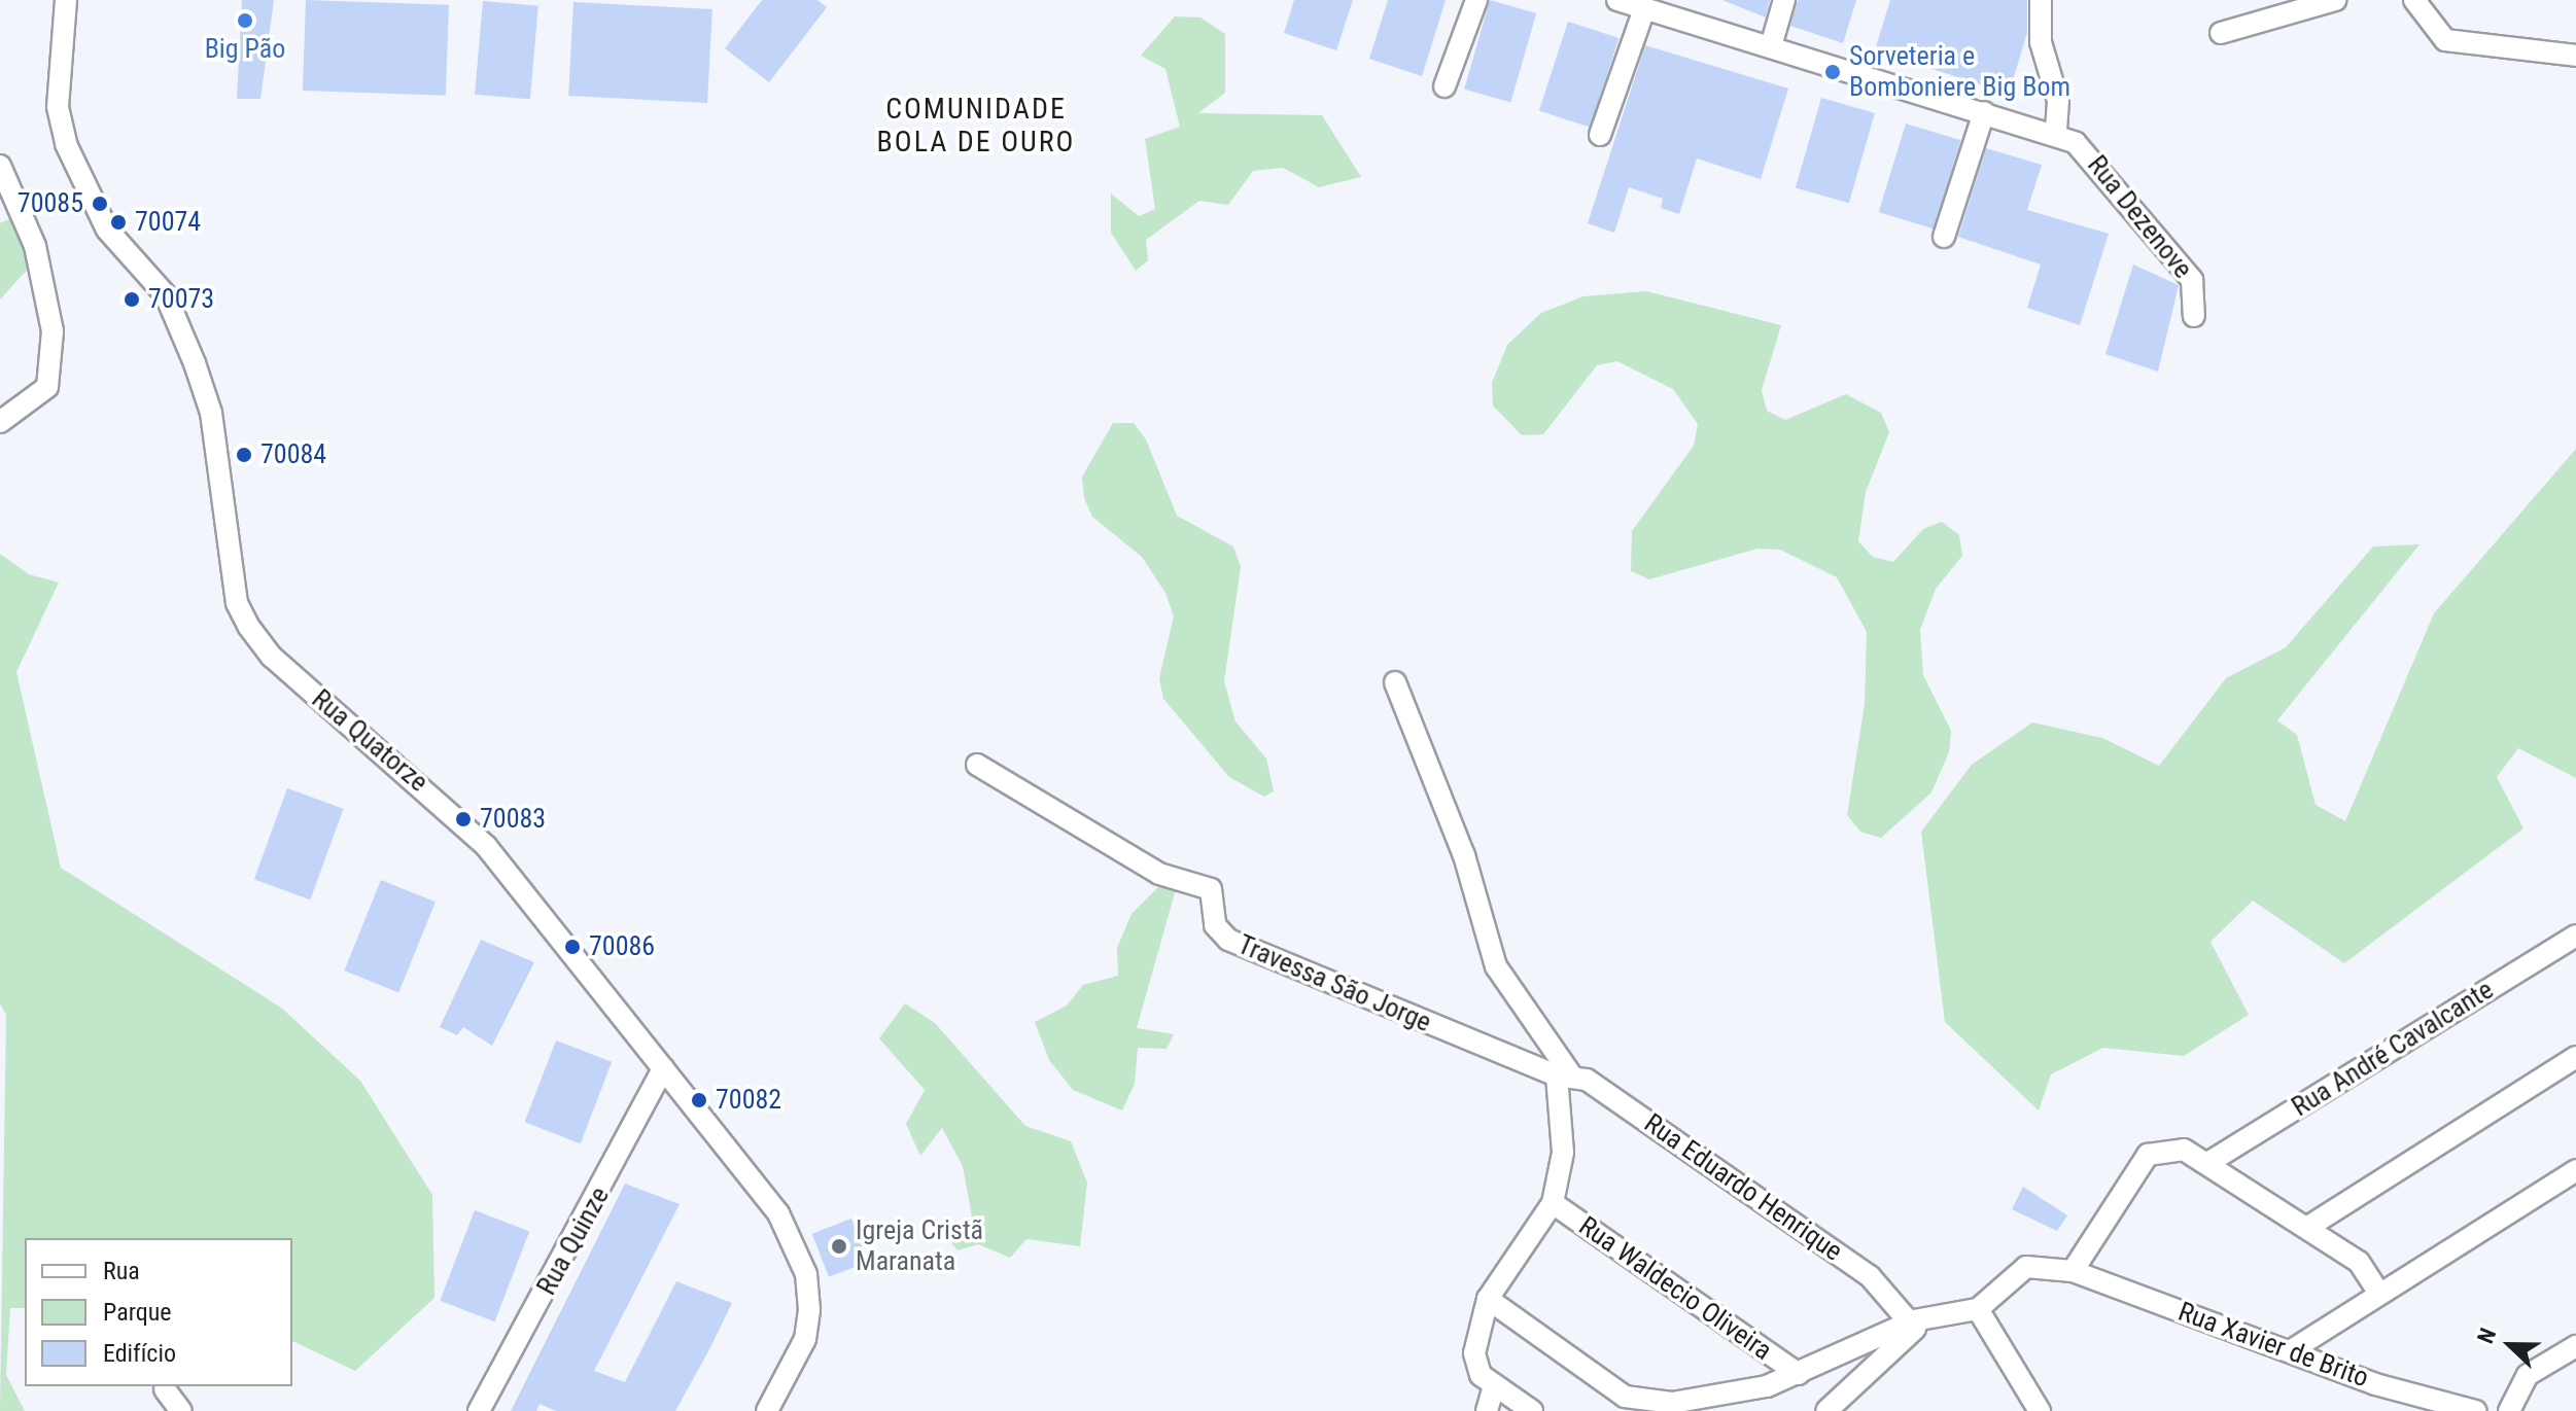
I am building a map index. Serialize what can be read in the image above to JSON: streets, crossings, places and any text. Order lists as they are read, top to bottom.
{
  "streets": {
    "street": [
      "Rua Dezenove",
      "Rua Quatorze",
      "Travessa São Jorge",
      "Rua André Cavalcante",
      "Rua Eduardo Henrique",
      "Rua Quinze",
      "Rua Waldecio Oliveira",
      "Rua Xavier de Brito"
    ]
  },
  "crossings": [
    ["Rua Quatorze", "Rua Quinze"],
    ["Travessa São Jorge", "Rua Eduardo Henrique"]
  ],
  "districts": ["COMUNIDADE BOLA DE OURO"],
  "places": [
    "Big Pão",
    "Sorveteria e Bomboniere Big Bom",
    "70085",
    "70074",
    "70073",
    "70084",
    "70083",
    "70086",
    "70082",
    "Igreja Cristã Maranata"
  ],
  "legend": ["Rua", "Parque", "Edifício"],
  "north": "left"
}
